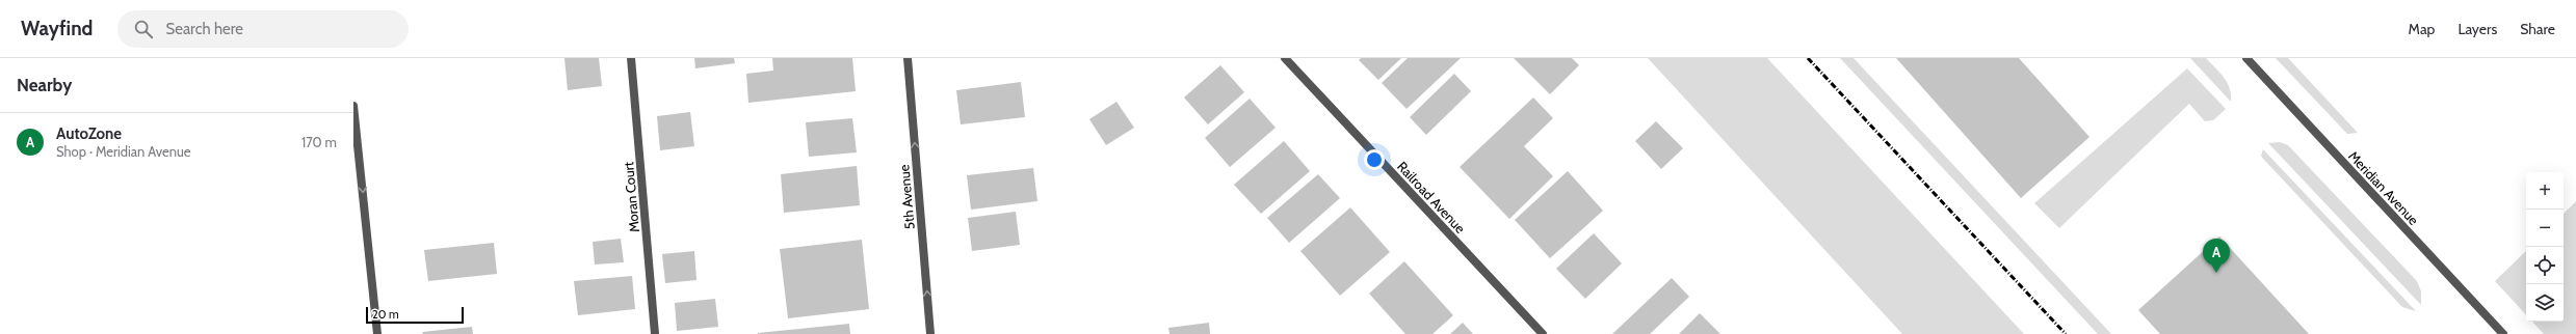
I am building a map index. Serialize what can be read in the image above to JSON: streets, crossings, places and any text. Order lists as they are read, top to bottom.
{
  "streets": {
    "street": [
      "Meridian Avenue",
      "Moran Court",
      "5th Avenue",
      "Railroad Avenue"
    ]
  },
  "one_way": ["5th Avenue"],
  "scale_bar": "20 m",
  "page": {
    "header": "Wayfind",
    "search": "Search here",
    "nav": ["Map", "Layers", "Share"],
    "heading": "Nearby",
    "list": [
      {
        "mark": "A",
        "name": "AutoZone",
        "note": "Shop · Meridian Avenue",
        "value": "170 m"
      }
    ],
    "map_buttons": ["+", "−"],
    "pins": "A",
    "scale": "20 m"
  }
}
